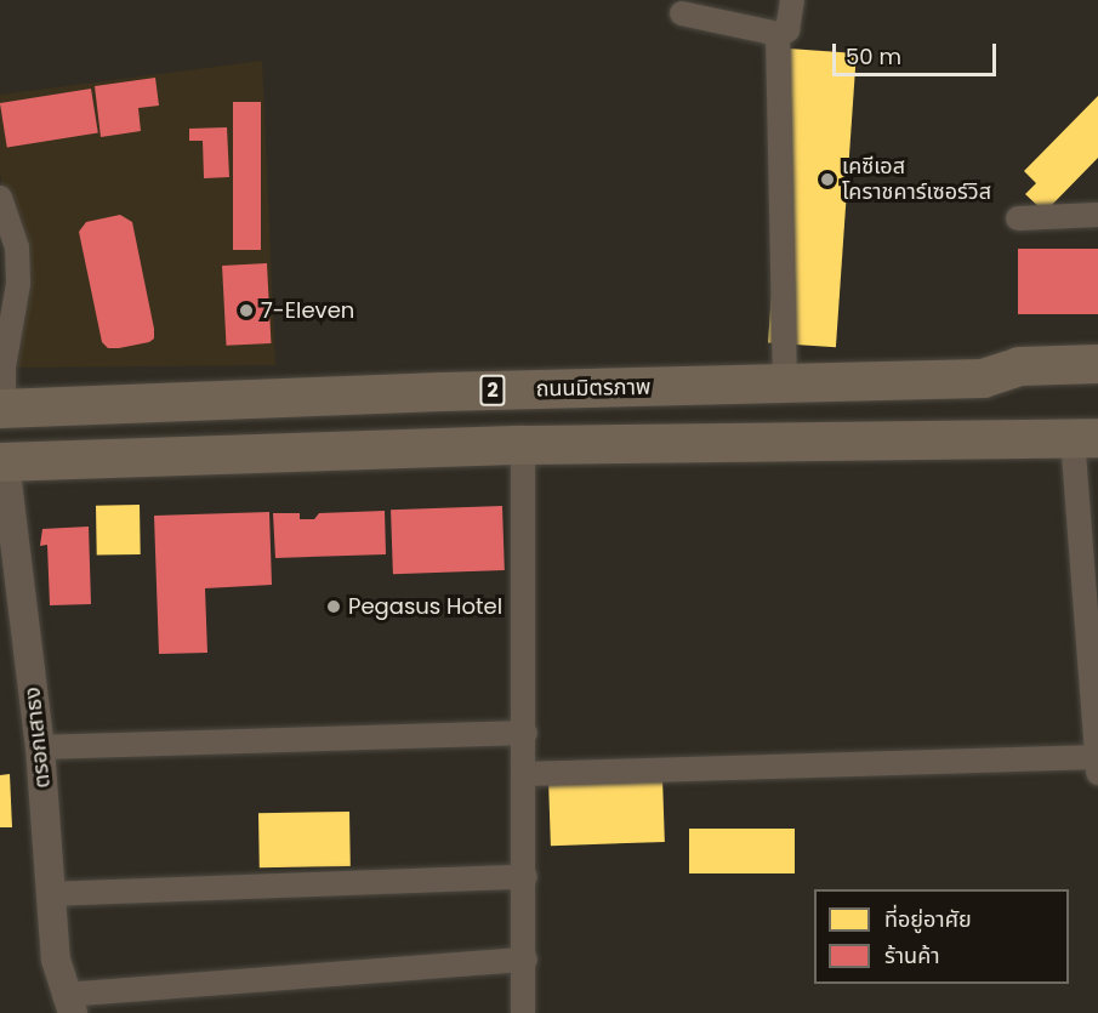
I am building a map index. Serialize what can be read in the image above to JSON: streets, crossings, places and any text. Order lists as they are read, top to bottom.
{
  "streets": {
    "highway": ["ถนนมิตรภาพ", "2"],
    "street": ["ตรอกเสาธง"]
  },
  "places": ["เคซีเอส โคราชคาร์เซอร์วิส", "7-Eleven", "Pegasus Hotel"],
  "legend": ["ที่อยู่อาศัย", "ร้านค้า"],
  "scale_bar": "50 m"
}
